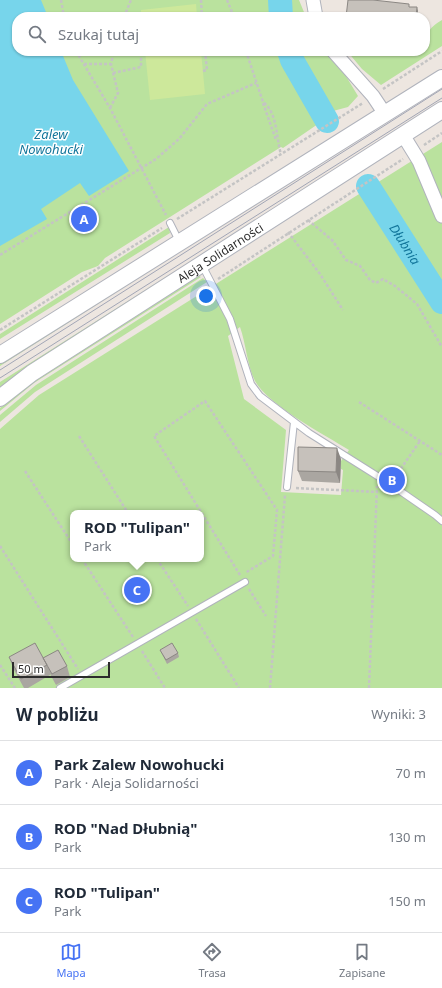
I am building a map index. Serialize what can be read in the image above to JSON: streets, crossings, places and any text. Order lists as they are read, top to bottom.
{
  "streets": {
    "street": ["Aleja Solidarności"]
  },
  "water": ["Zalew Nowohucki", "Dłubnia"],
  "scale_bar": "50 m",
  "page": {
    "search": "Szukaj tutaj",
    "pins": ["A", "B", "C"],
    "popup": ["ROD \"Tulipan\"", "Park"],
    "scale": "50 m",
    "heading": ["W pobliżu", "Wyniki: 3"],
    "list": [
      {
        "mark": "A",
        "name": "Park Zalew Nowohucki",
        "note": "Park · Aleja Solidarności",
        "value": "70 m"
      },
      {
        "mark": "B",
        "name": "ROD \"Nad Dłubnią\"",
        "note": "Park",
        "value": "130 m"
      },
      {
        "mark": "C",
        "name": "ROD \"Tulipan\"",
        "note": "Park",
        "value": "150 m"
      }
    ],
    "nav": ["Mapa", "Trasa", "Zapisane"]
  }
}
